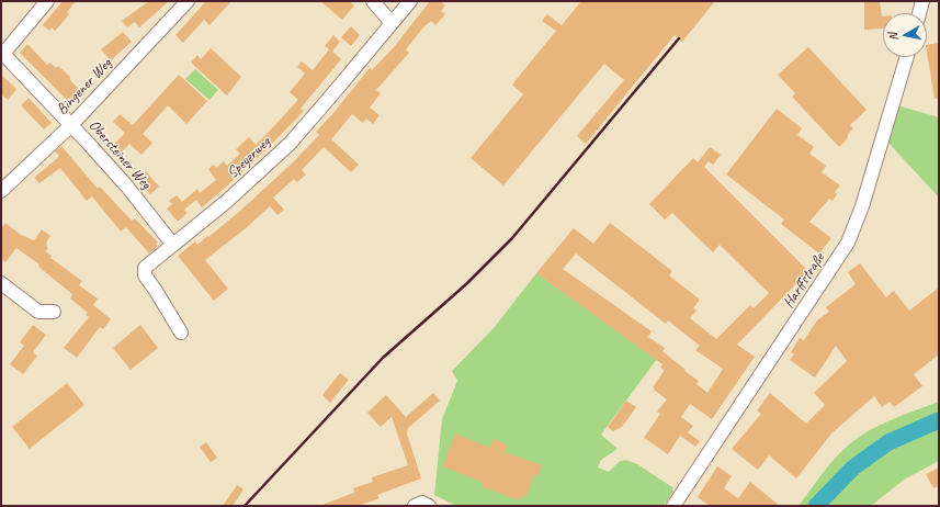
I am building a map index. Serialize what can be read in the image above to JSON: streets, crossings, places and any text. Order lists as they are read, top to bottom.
{
  "streets": {
    "street": [
      "Bingener Weg",
      "Obersteiner Weg",
      "Speyerweg",
      "Harffstraße"
    ]
  },
  "crossings": [
    ["Bingener Weg", "Obersteiner Weg"],
    ["Obersteiner Weg", "Speyerweg"]
  ],
  "north": "left"
}
